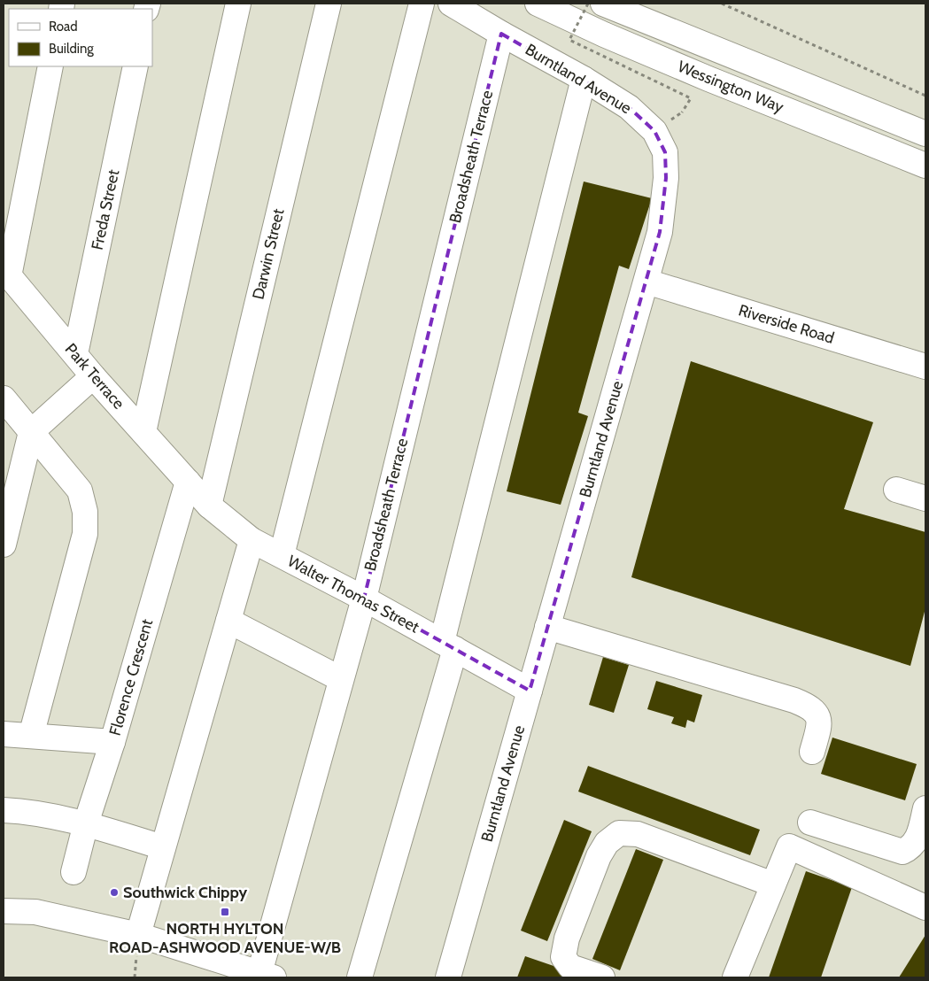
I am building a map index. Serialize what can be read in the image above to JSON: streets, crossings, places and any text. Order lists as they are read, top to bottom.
{
  "streets": {
    "street": [
      "Burntland Avenue",
      "Wessington Way",
      "Broadsheath Terrace",
      "Freda Street",
      "Darwin Street",
      "Riverside Road",
      "Park Terrace",
      "Walter Thomas Street",
      "Florence Crescent"
    ]
  },
  "crossings": [
    ["Burntland Avenue", "Broadsheath Terrace"],
    ["Burntland Avenue", "Riverside Road"],
    ["Burntland Avenue", "Walter Thomas Street"],
    ["Broadsheath Terrace", "Walter Thomas Street"],
    ["Freda Street", "Park Terrace"],
    ["Darwin Street", "Walter Thomas Street"],
    ["Park Terrace", "Walter Thomas Street"],
    ["Park Terrace", "Florence Crescent"],
    ["Walter Thomas Street", "Florence Crescent"]
  ],
  "places": {
    "other": ["Southwick Chippy"],
    "transit": ["NORTH HYLTON ROAD-ASHWOOD AVENUE-W/B"]
  },
  "legend": ["Road", "Building"]
}
